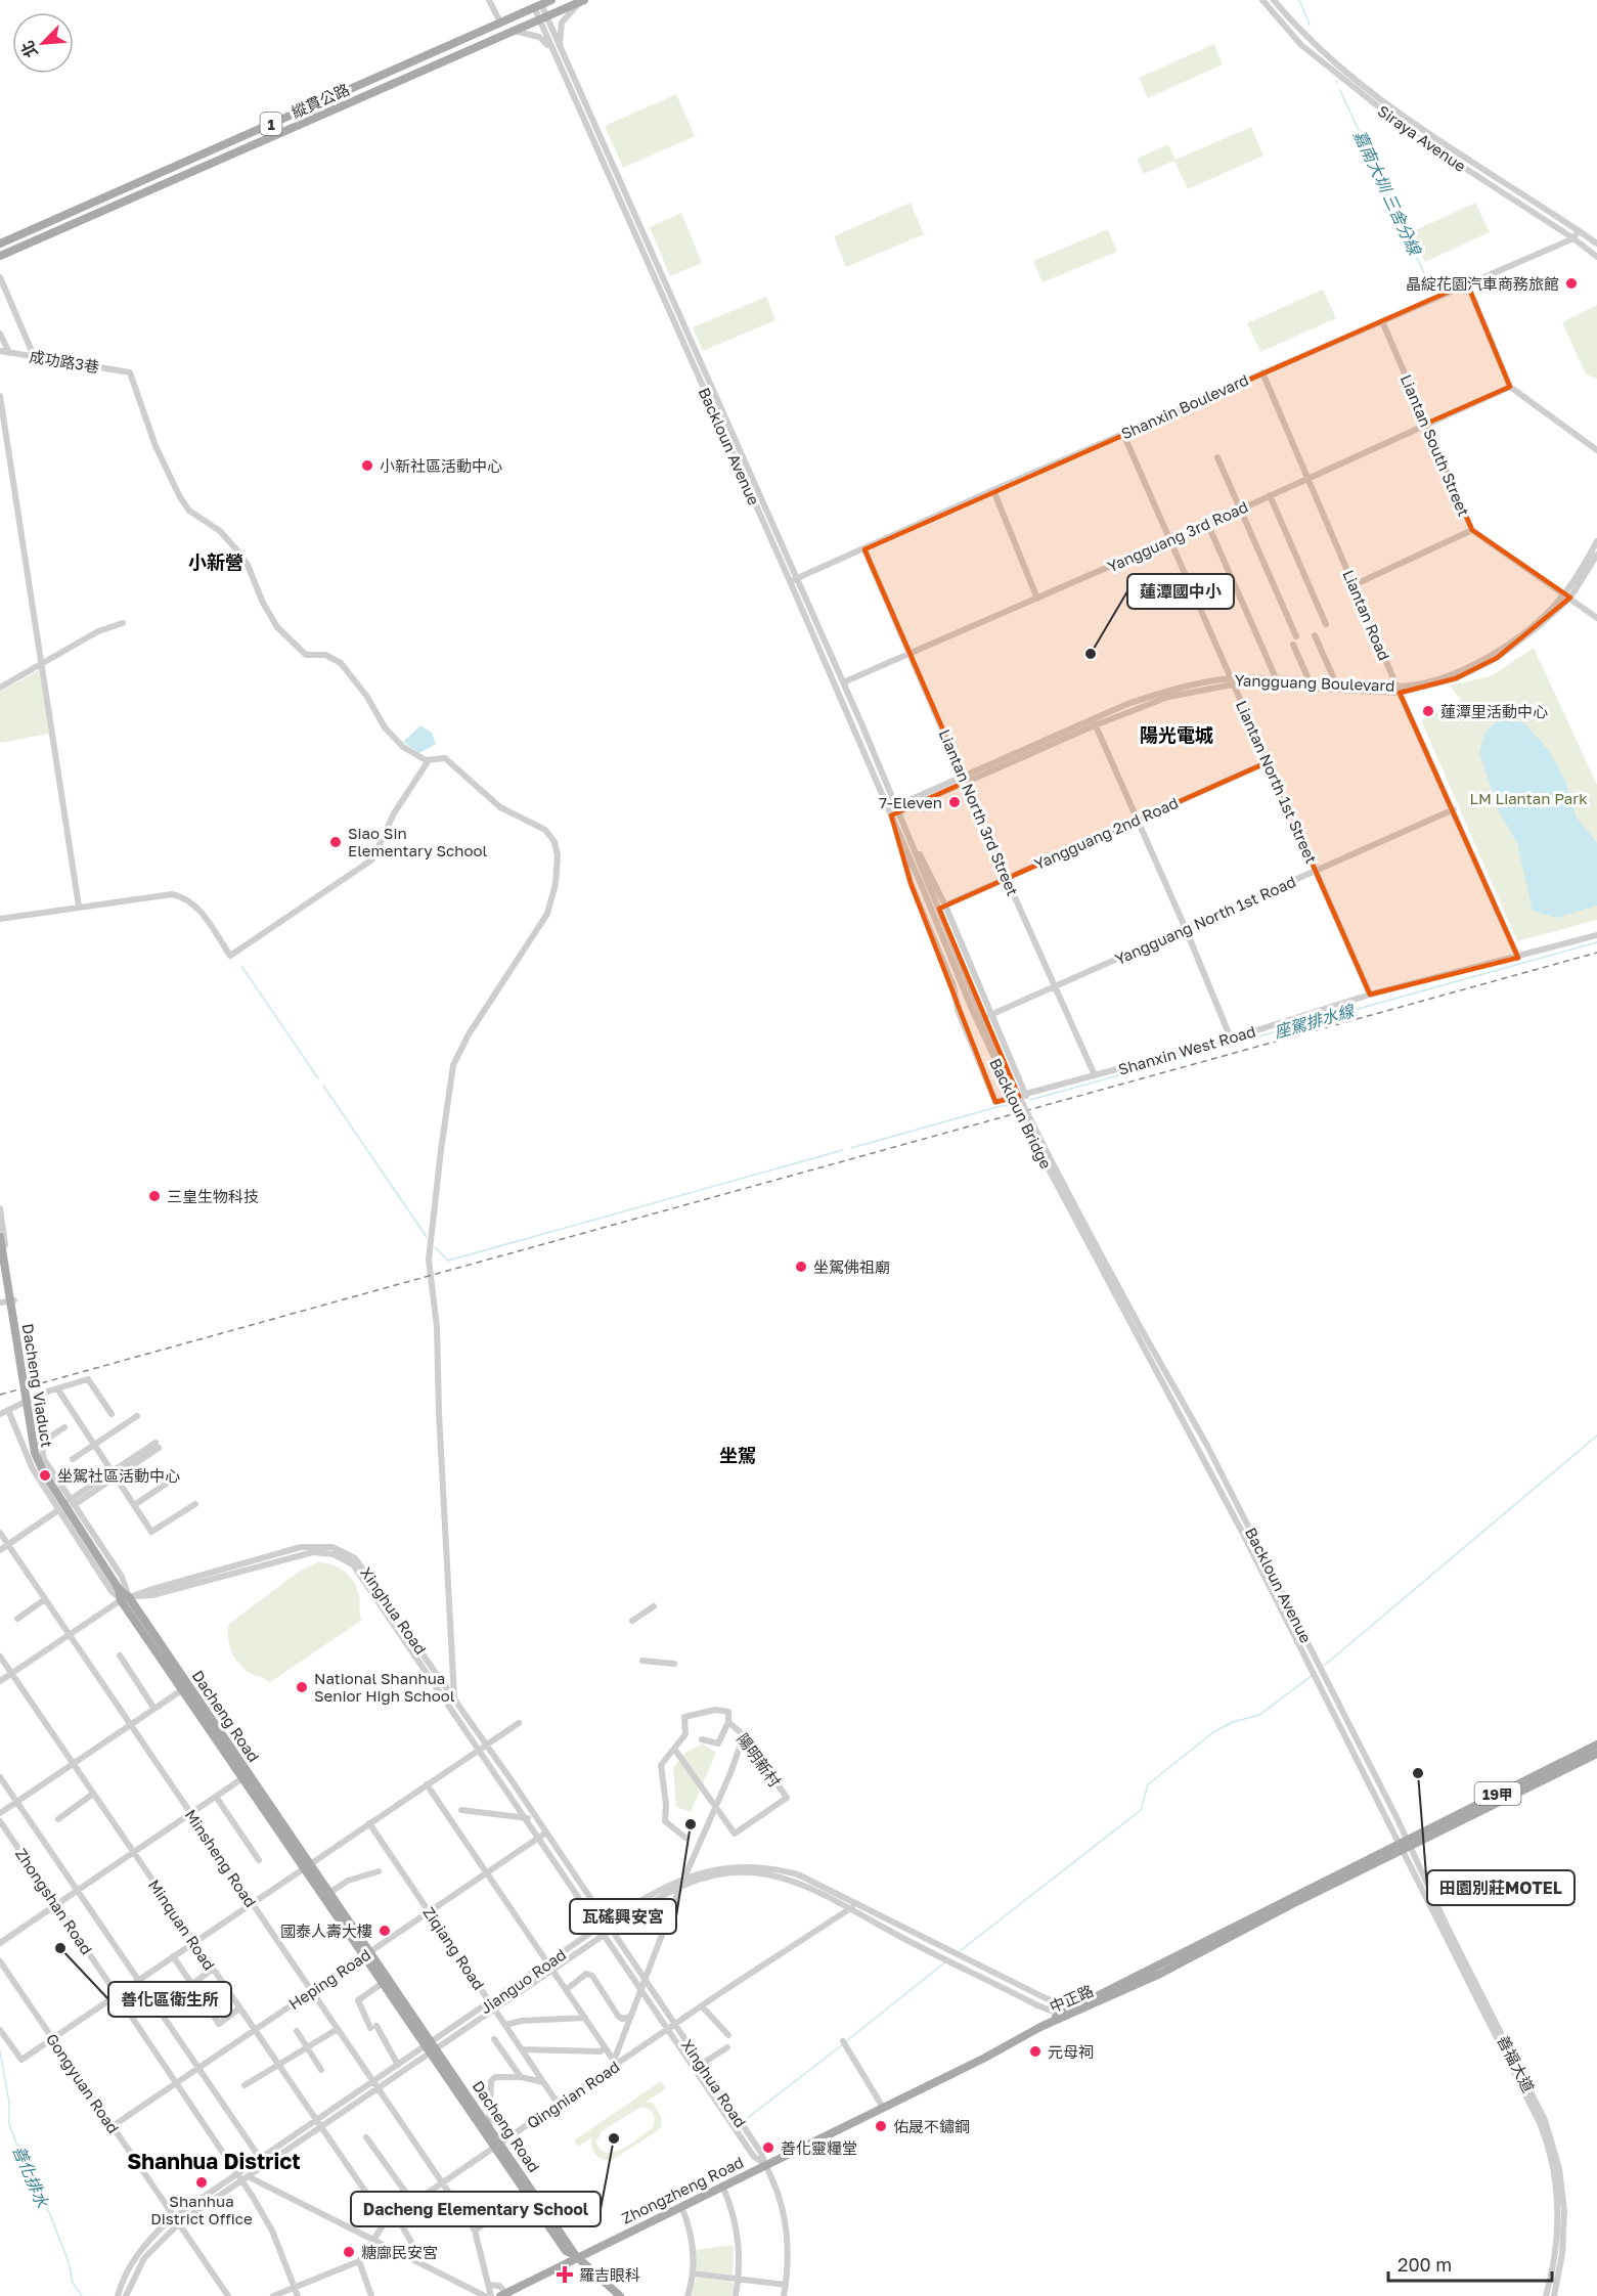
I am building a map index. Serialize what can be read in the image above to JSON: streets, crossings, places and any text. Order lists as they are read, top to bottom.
{
  "streets": {
    "main road": [
      "縱貫公路",
      "1",
      "Dacheng Viaduct",
      "Dacheng Road",
      "19甲",
      "中正路",
      "Zhongzheng Road"
    ],
    "street": [
      "Siraya Avenue",
      "成功路3巷",
      "Shanxin Boulevard",
      "Liantan South Street",
      "Backloun Avenue",
      "Yangguang 3rd Road",
      "Liantan Road",
      "Yangguang Boulevard",
      "Liantan North 1st Street",
      "Liantan North 3rd Street",
      "Yangguang 2nd Road",
      "Yangguang North 1st Road",
      "Shanxin West Road",
      "Backloun Bridge",
      "Xinghua Road",
      "陽明新村",
      "Minsheng Road",
      "Zhongshan Road",
      "Minquan Road",
      "Ziqiang Road",
      "Heping Road",
      "Jianguo Road",
      "善福大道",
      "Gongyuan Road",
      "Qingnian Road"
    ]
  },
  "crossings": [
    ["縱貫公路", "Backloun Avenue"],
    ["Siraya Avenue", "Shanxin Boulevard"],
    ["Shanxin Boulevard", "Liantan South Street"],
    ["Shanxin Boulevard", "Backloun Avenue"],
    ["Shanxin Boulevard", "Liantan Road"],
    ["Shanxin Boulevard", "Liantan North 1st Street"],
    ["Shanxin Boulevard", "Liantan North 3rd Street"],
    ["Liantan South Street", "Yangguang 3rd Road"],
    ["Liantan South Street", "Yangguang Boulevard"],
    ["Backloun Avenue", "Yangguang 3rd Road"],
    ["Backloun Avenue", "Yangguang Boulevard"],
    ["Backloun Avenue", "Shanxin West Road"],
    ["Backloun Avenue", "Backloun Bridge"],
    ["Backloun Avenue", "19甲"],
    ["Backloun Avenue", "中正路"],
    ["Backloun Avenue", "善福大道"],
    ["Yangguang 3rd Road", "Liantan Road"],
    ["Yangguang 3rd Road", "Liantan North 1st Street"],
    ["Yangguang 3rd Road", "Liantan North 3rd Street"],
    ["Liantan Road", "Yangguang Boulevard"],
    ["Liantan Road", "Yangguang North 1st Road"],
    ["Liantan Road", "Shanxin West Road"],
    ["Yangguang Boulevard", "Liantan North 1st Street"],
    ["Yangguang Boulevard", "Liantan North 3rd Street"],
    ["Liantan North 1st Street", "Yangguang 2nd Road"],
    ["Liantan North 1st Street", "Yangguang North 1st Road"],
    ["Liantan North 1st Street", "Shanxin West Road"],
    ["Liantan North 3rd Street", "Yangguang 2nd Road"],
    ["Liantan North 3rd Street", "Yangguang North 1st Road"],
    ["Liantan North 3rd Street", "Shanxin West Road"],
    ["Dacheng Viaduct", "Xinghua Road"],
    ["Dacheng Viaduct", "Dacheng Road"],
    ["Xinghua Road", "Dacheng Road"],
    ["Xinghua Road", "Heping Road"],
    ["Xinghua Road", "Jianguo Road"],
    ["Xinghua Road", "Qingnian Road"],
    ["Xinghua Road", "Zhongzheng Road"],
    ["Dacheng Road", "Heping Road"],
    ["Dacheng Road", "Jianguo Road"],
    ["Dacheng Road", "Qingnian Road"],
    ["Dacheng Road", "Zhongzheng Road"],
    ["陽明新村", "Qingnian Road"],
    ["19甲", "中正路"],
    ["19甲", "善福大道"],
    ["Minsheng Road", "Heping Road"],
    ["Minsheng Road", "Jianguo Road"],
    ["Minsheng Road", "Qingnian Road"],
    ["Zhongshan Road", "Heping Road"],
    ["Zhongshan Road", "Jianguo Road"],
    ["Minquan Road", "Heping Road"],
    ["Minquan Road", "Jianguo Road"],
    ["Minquan Road", "Qingnian Road"],
    ["Ziqiang Road", "Heping Road"],
    ["Ziqiang Road", "Jianguo Road"],
    ["Ziqiang Road", "Qingnian Road"],
    ["Heping Road", "Gongyuan Road"],
    ["Jianguo Road", "中正路"],
    ["Jianguo Road", "Gongyuan Road"],
    ["Jianguo Road", "Qingnian Road"],
    ["中正路", "善福大道"],
    ["中正路", "Zhongzheng Road"]
  ],
  "districts": [
    "小新營",
    "陽光電城",
    "坐駕",
    "Shanhua District"
  ],
  "water": ["嘉南大圳 三舍分線", "座駕排水線", "善化排水"],
  "parks": ["LM Liantan Park"],
  "places": {
    "other": [
      "晶綻花園汽車商務旅館",
      "小新社區活動中心",
      "蓮潭國中小",
      "蓮潭里活動中心",
      "7-Eleven",
      "Siao Sin Elementary School",
      "三皇生物科技",
      "坐駕佛祖廟",
      "坐駕社區活動中心",
      "National Shanhua Senior High School",
      "田園別莊MOTEL",
      "瓦磘興安宮",
      "國泰人壽大樓",
      "善化區衛生所",
      "元母祠",
      "佑晟不鏽鋼",
      "Dacheng Elementary School",
      "善化靈糧堂",
      "Shanhua District Office",
      "糖廍民安宮"
    ],
    "health": ["羅吉眼科"]
  },
  "scale_bar": "200 m",
  "north": "bottom left"
}
